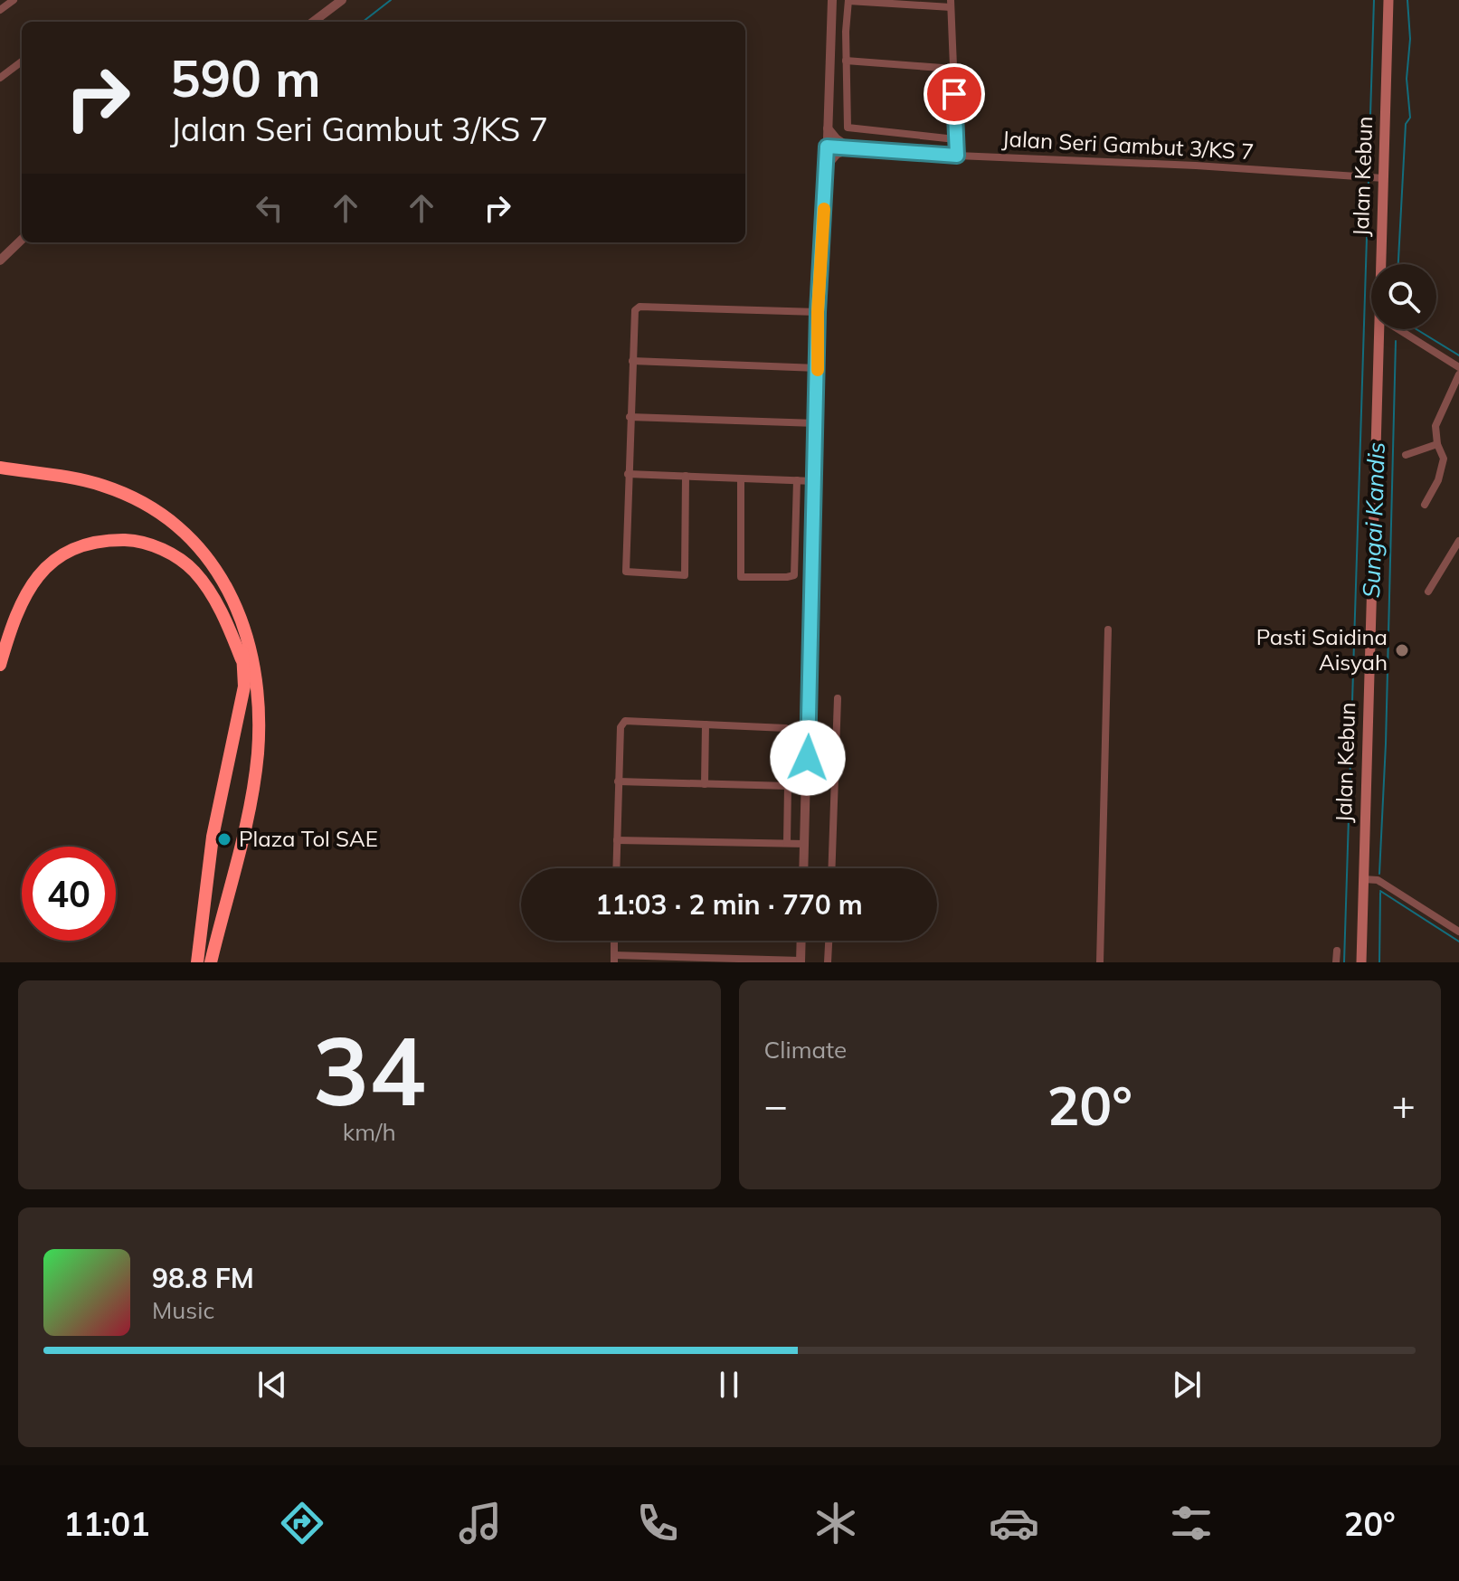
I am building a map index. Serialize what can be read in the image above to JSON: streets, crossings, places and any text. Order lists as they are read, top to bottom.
{
  "streets": {
    "main road": ["Jalan Kebun"],
    "street": ["Jalan Seri Gambut 3/KS 7"]
  },
  "crossings": [
    ["Jalan Seri Gambut 3/KS 7", "Jalan Kebun"]
  ],
  "water": ["Sungai Kandis"],
  "places": ["Pasti Saidina Aisyah", "Plaza Tol SAE"],
  "page": {
    "turn": ["590 m", "Jalan Seri Gambut 3/KS 7"],
    "limit": "40",
    "trip": "11:03 · 2 min · 770 m",
    "tile": [
      ["34", "km/h"],
      "Climate"
    ],
    "heat": ["−", "20°", "+"],
    "song": ["98.8 FM", "Music"],
    "tabs": ["11:01", "20°"]
  }
}
